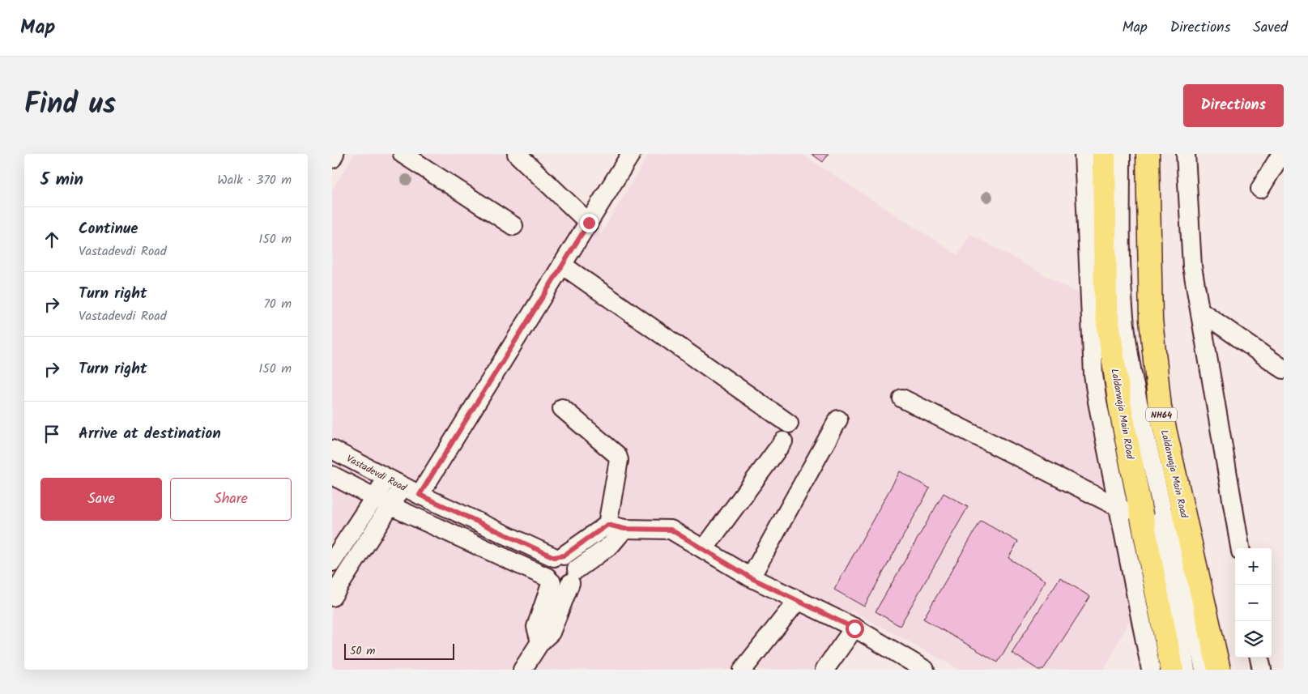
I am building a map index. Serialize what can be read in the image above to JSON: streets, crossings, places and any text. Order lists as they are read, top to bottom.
{
  "streets": {
    "highway": ["Laldarwaja Main ROad", "NH64", "Laldarwaja Main Road"],
    "street": ["Vastadevdi Road"]
  },
  "scale_bar": "50 m",
  "page": {
    "header": "Map",
    "nav": ["Map", "Directions", "Saved"],
    "title": "Find us",
    "buttons": [
      "Directions",
      ["Save", "Share"]
    ],
    "heading": ["5 min", "Walk · 370 m"],
    "list": [
      ["Continue", "Vastadevdi Road", "150 m"],
      ["Turn right", "Vastadevdi Road", "70 m"],
      ["Turn right", "150 m"],
      "Arrive at destination"
    ],
    "map_buttons": ["+", "−"],
    "scale": "50 m"
  }
}
